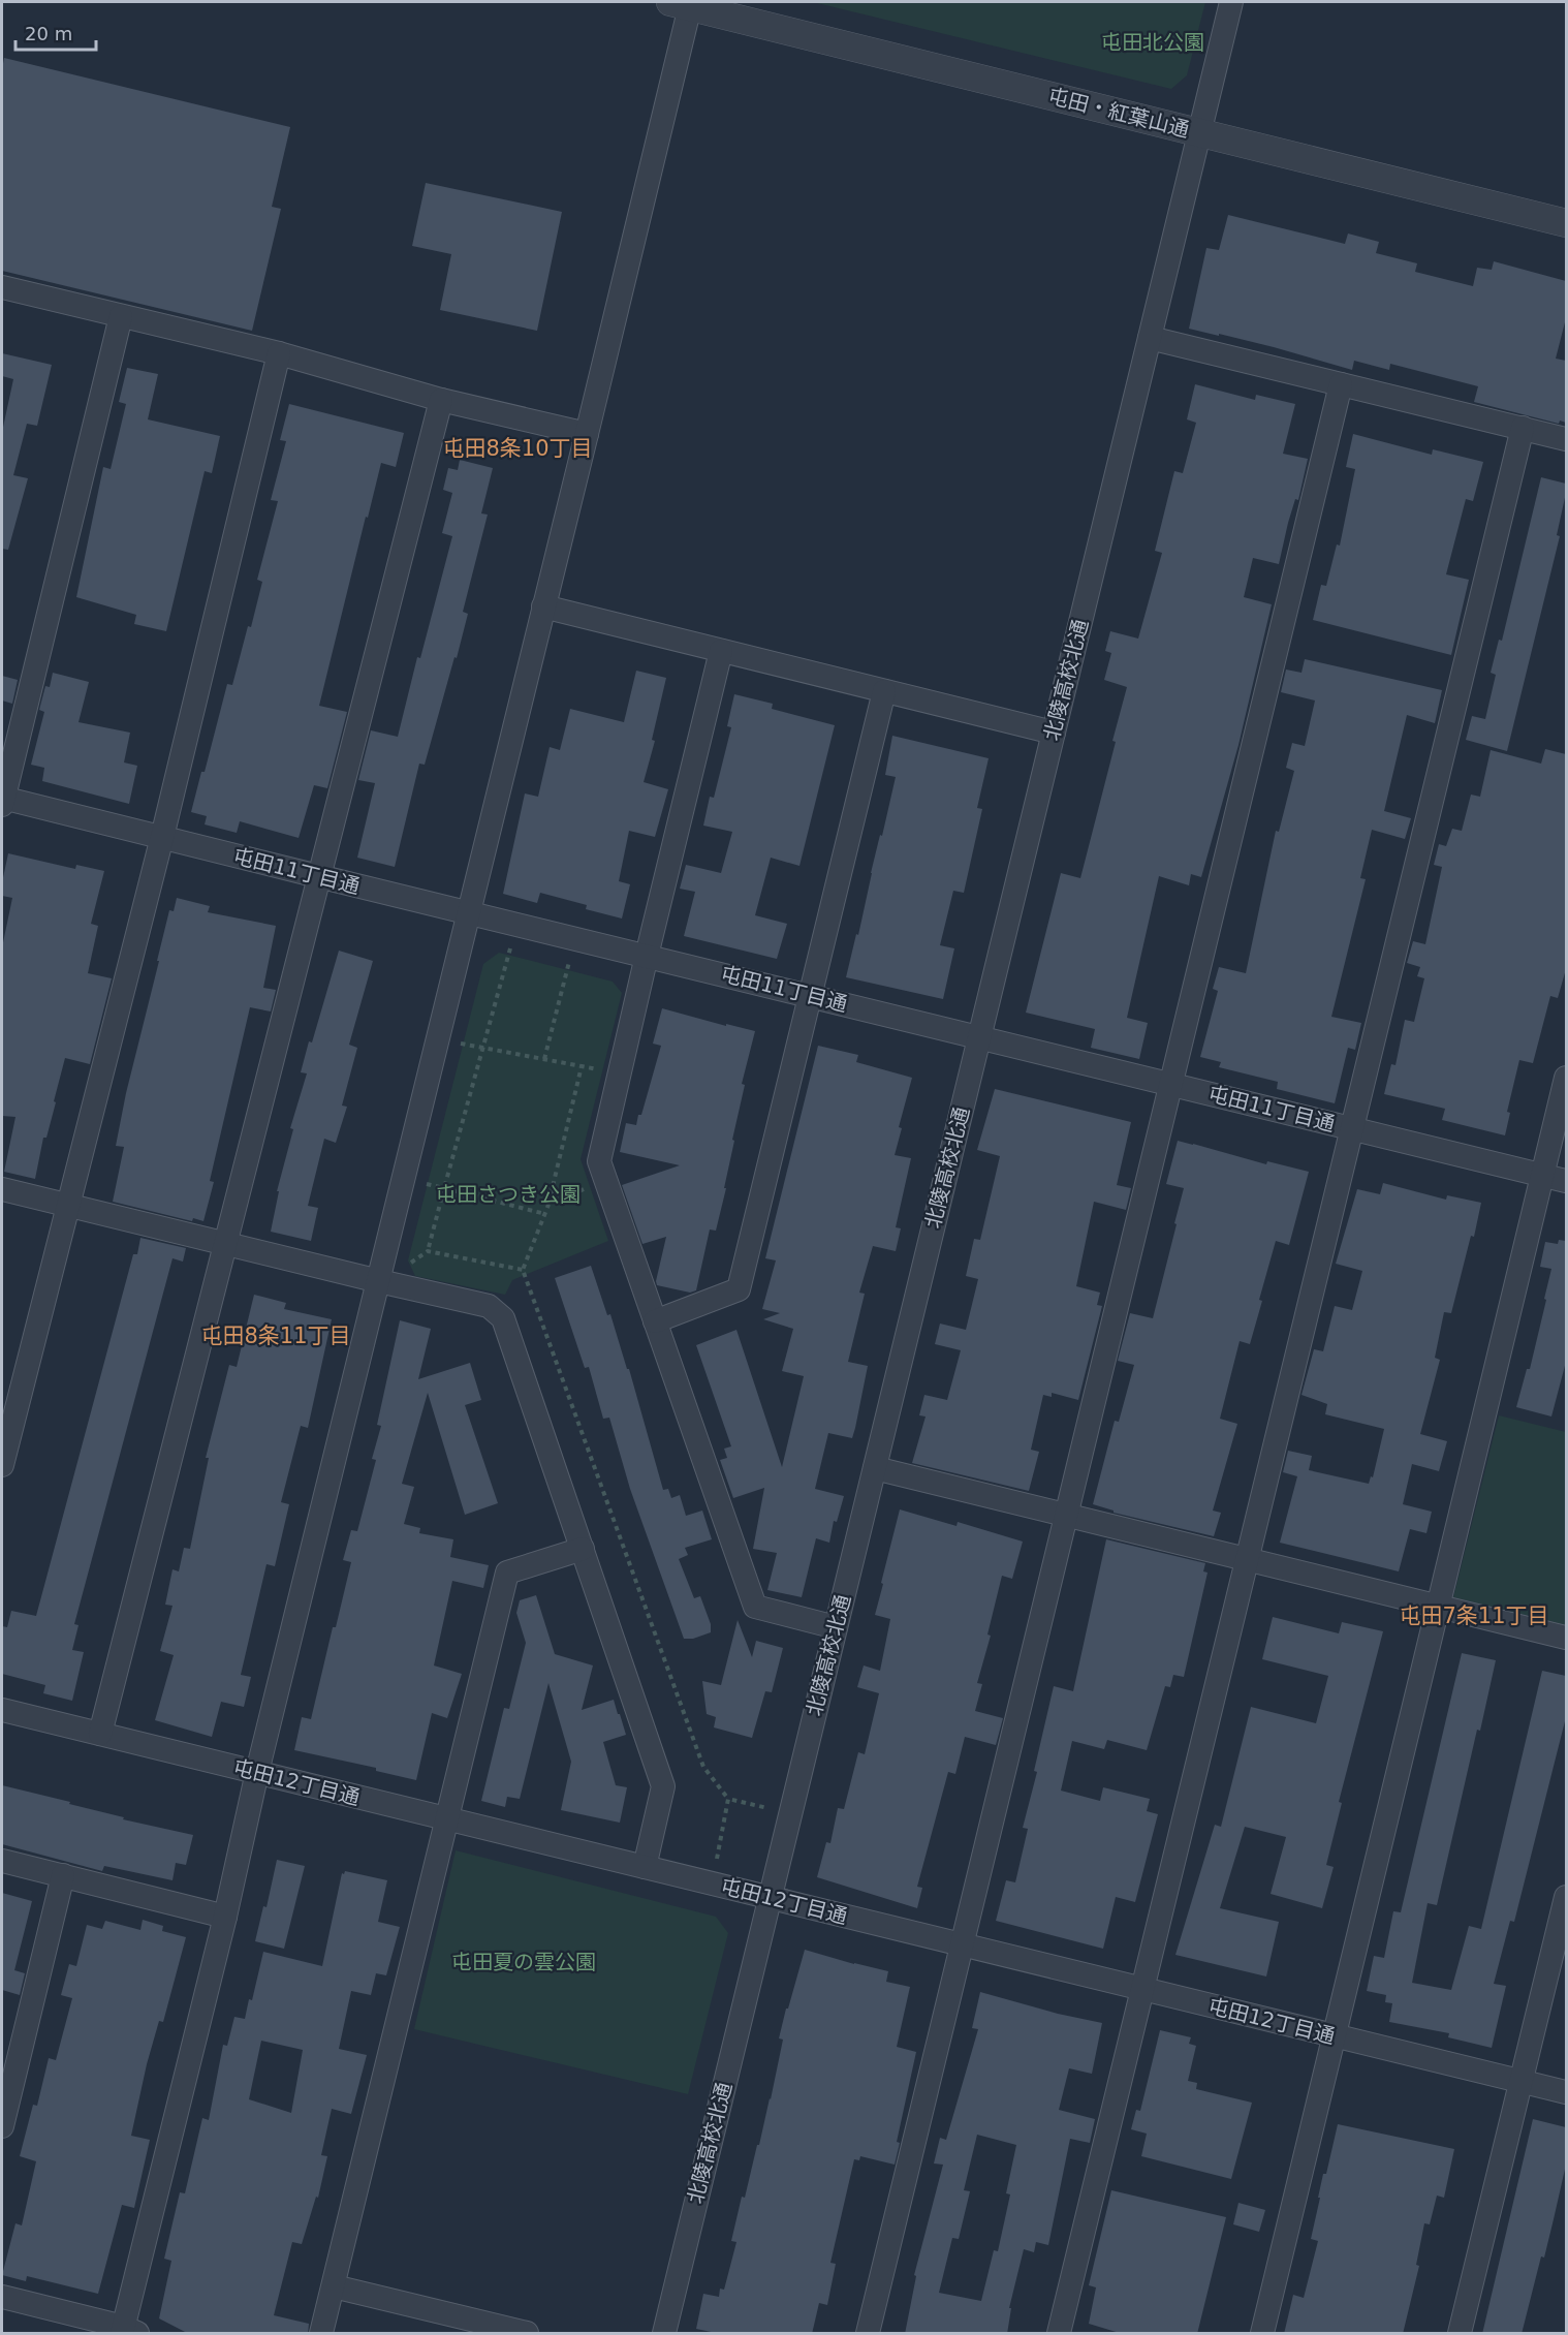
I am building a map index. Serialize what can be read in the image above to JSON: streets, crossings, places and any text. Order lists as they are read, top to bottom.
{
  "streets": {
    "street": [
      "屯田・紅葉山通",
      "北陵高校北通",
      "屯田11丁目通",
      "屯田12丁目通"
    ]
  },
  "crossings": [
    ["屯田・紅葉山通", "北陵高校北通"],
    ["北陵高校北通", "屯田11丁目通"],
    ["北陵高校北通", "屯田12丁目通"]
  ],
  "districts": ["屯田8条10丁目", "屯田8条11丁目", "屯田7条11丁目"],
  "parks": ["屯田北公園", "屯田さつき公園", "屯田夏の雲公園"],
  "scale_bar": "20 m"
}
